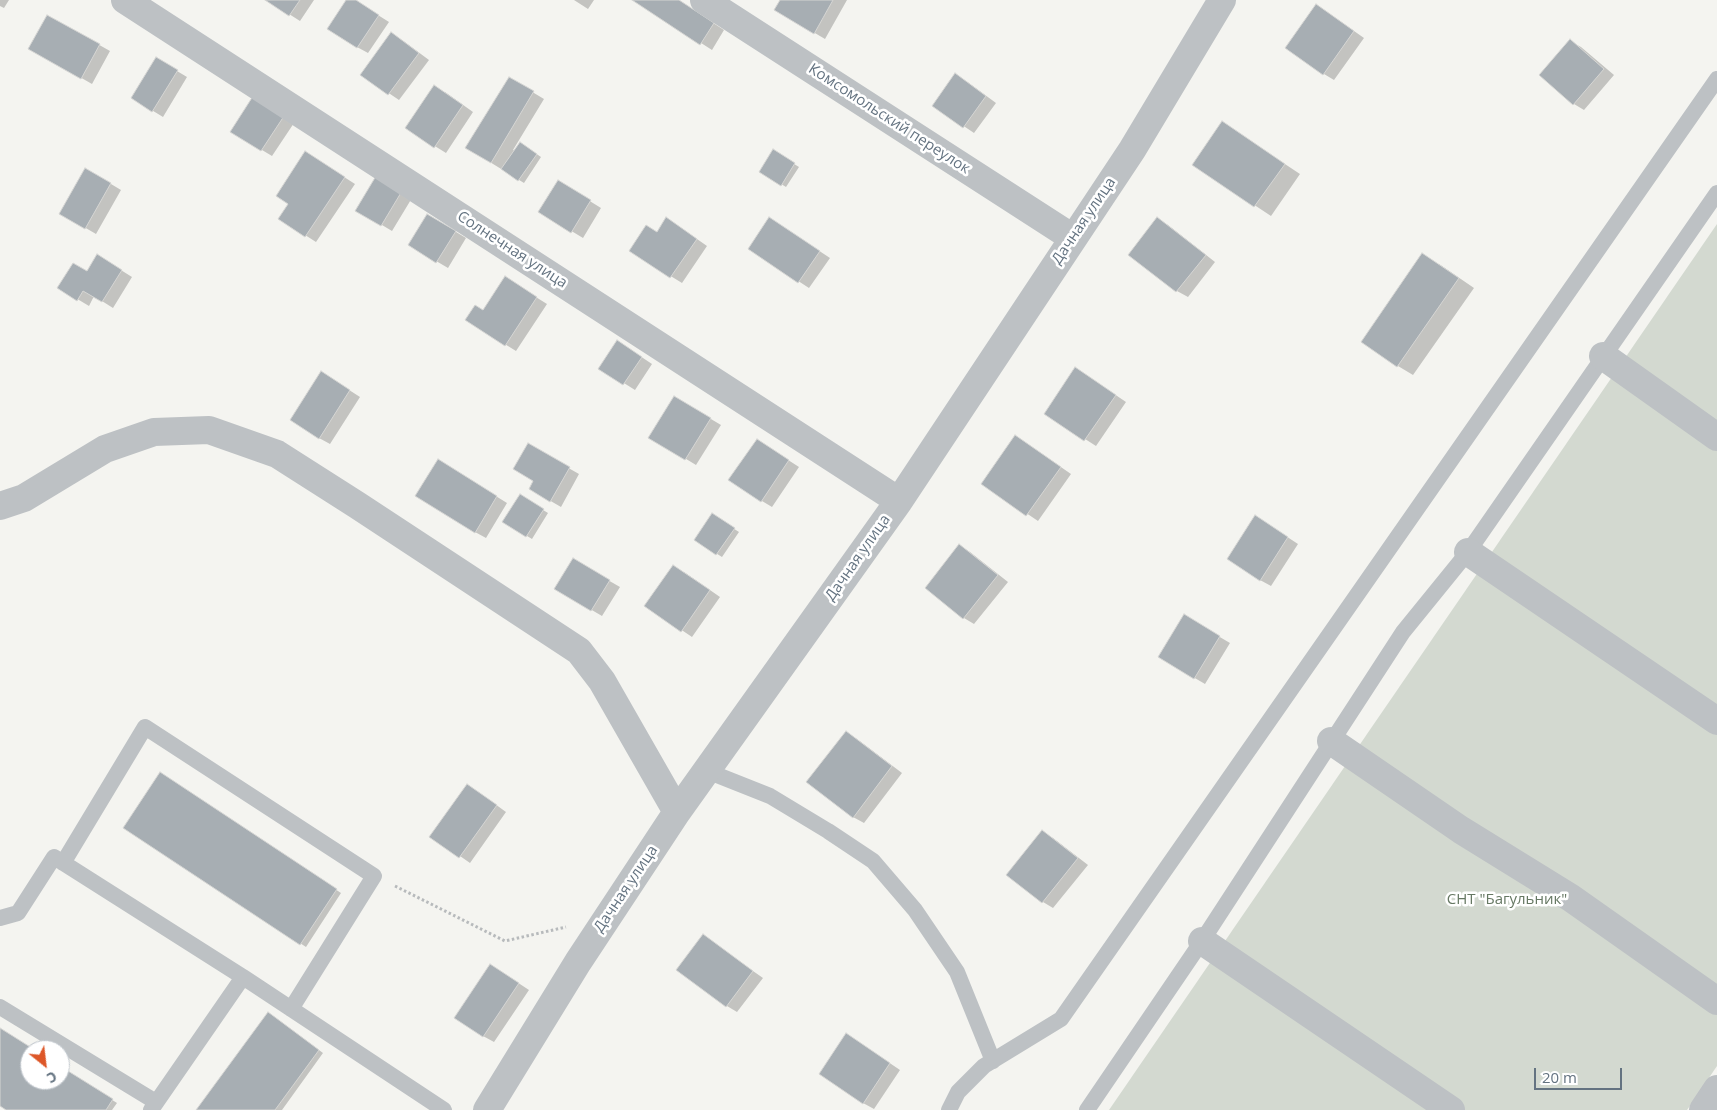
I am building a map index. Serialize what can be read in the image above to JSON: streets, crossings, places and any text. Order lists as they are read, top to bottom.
{
  "streets": {
    "street": ["Комсомольский переулок", "Дачная улица", "Солнечная улица"]
  },
  "crossings": [
    ["Комсомольский переулок", "Дачная улица"],
    ["Дачная улица", "Солнечная улица"]
  ],
  "parks": ["СНТ \"Багульник\""],
  "scale_bar": "20 m",
  "north": "bottom right"
}
